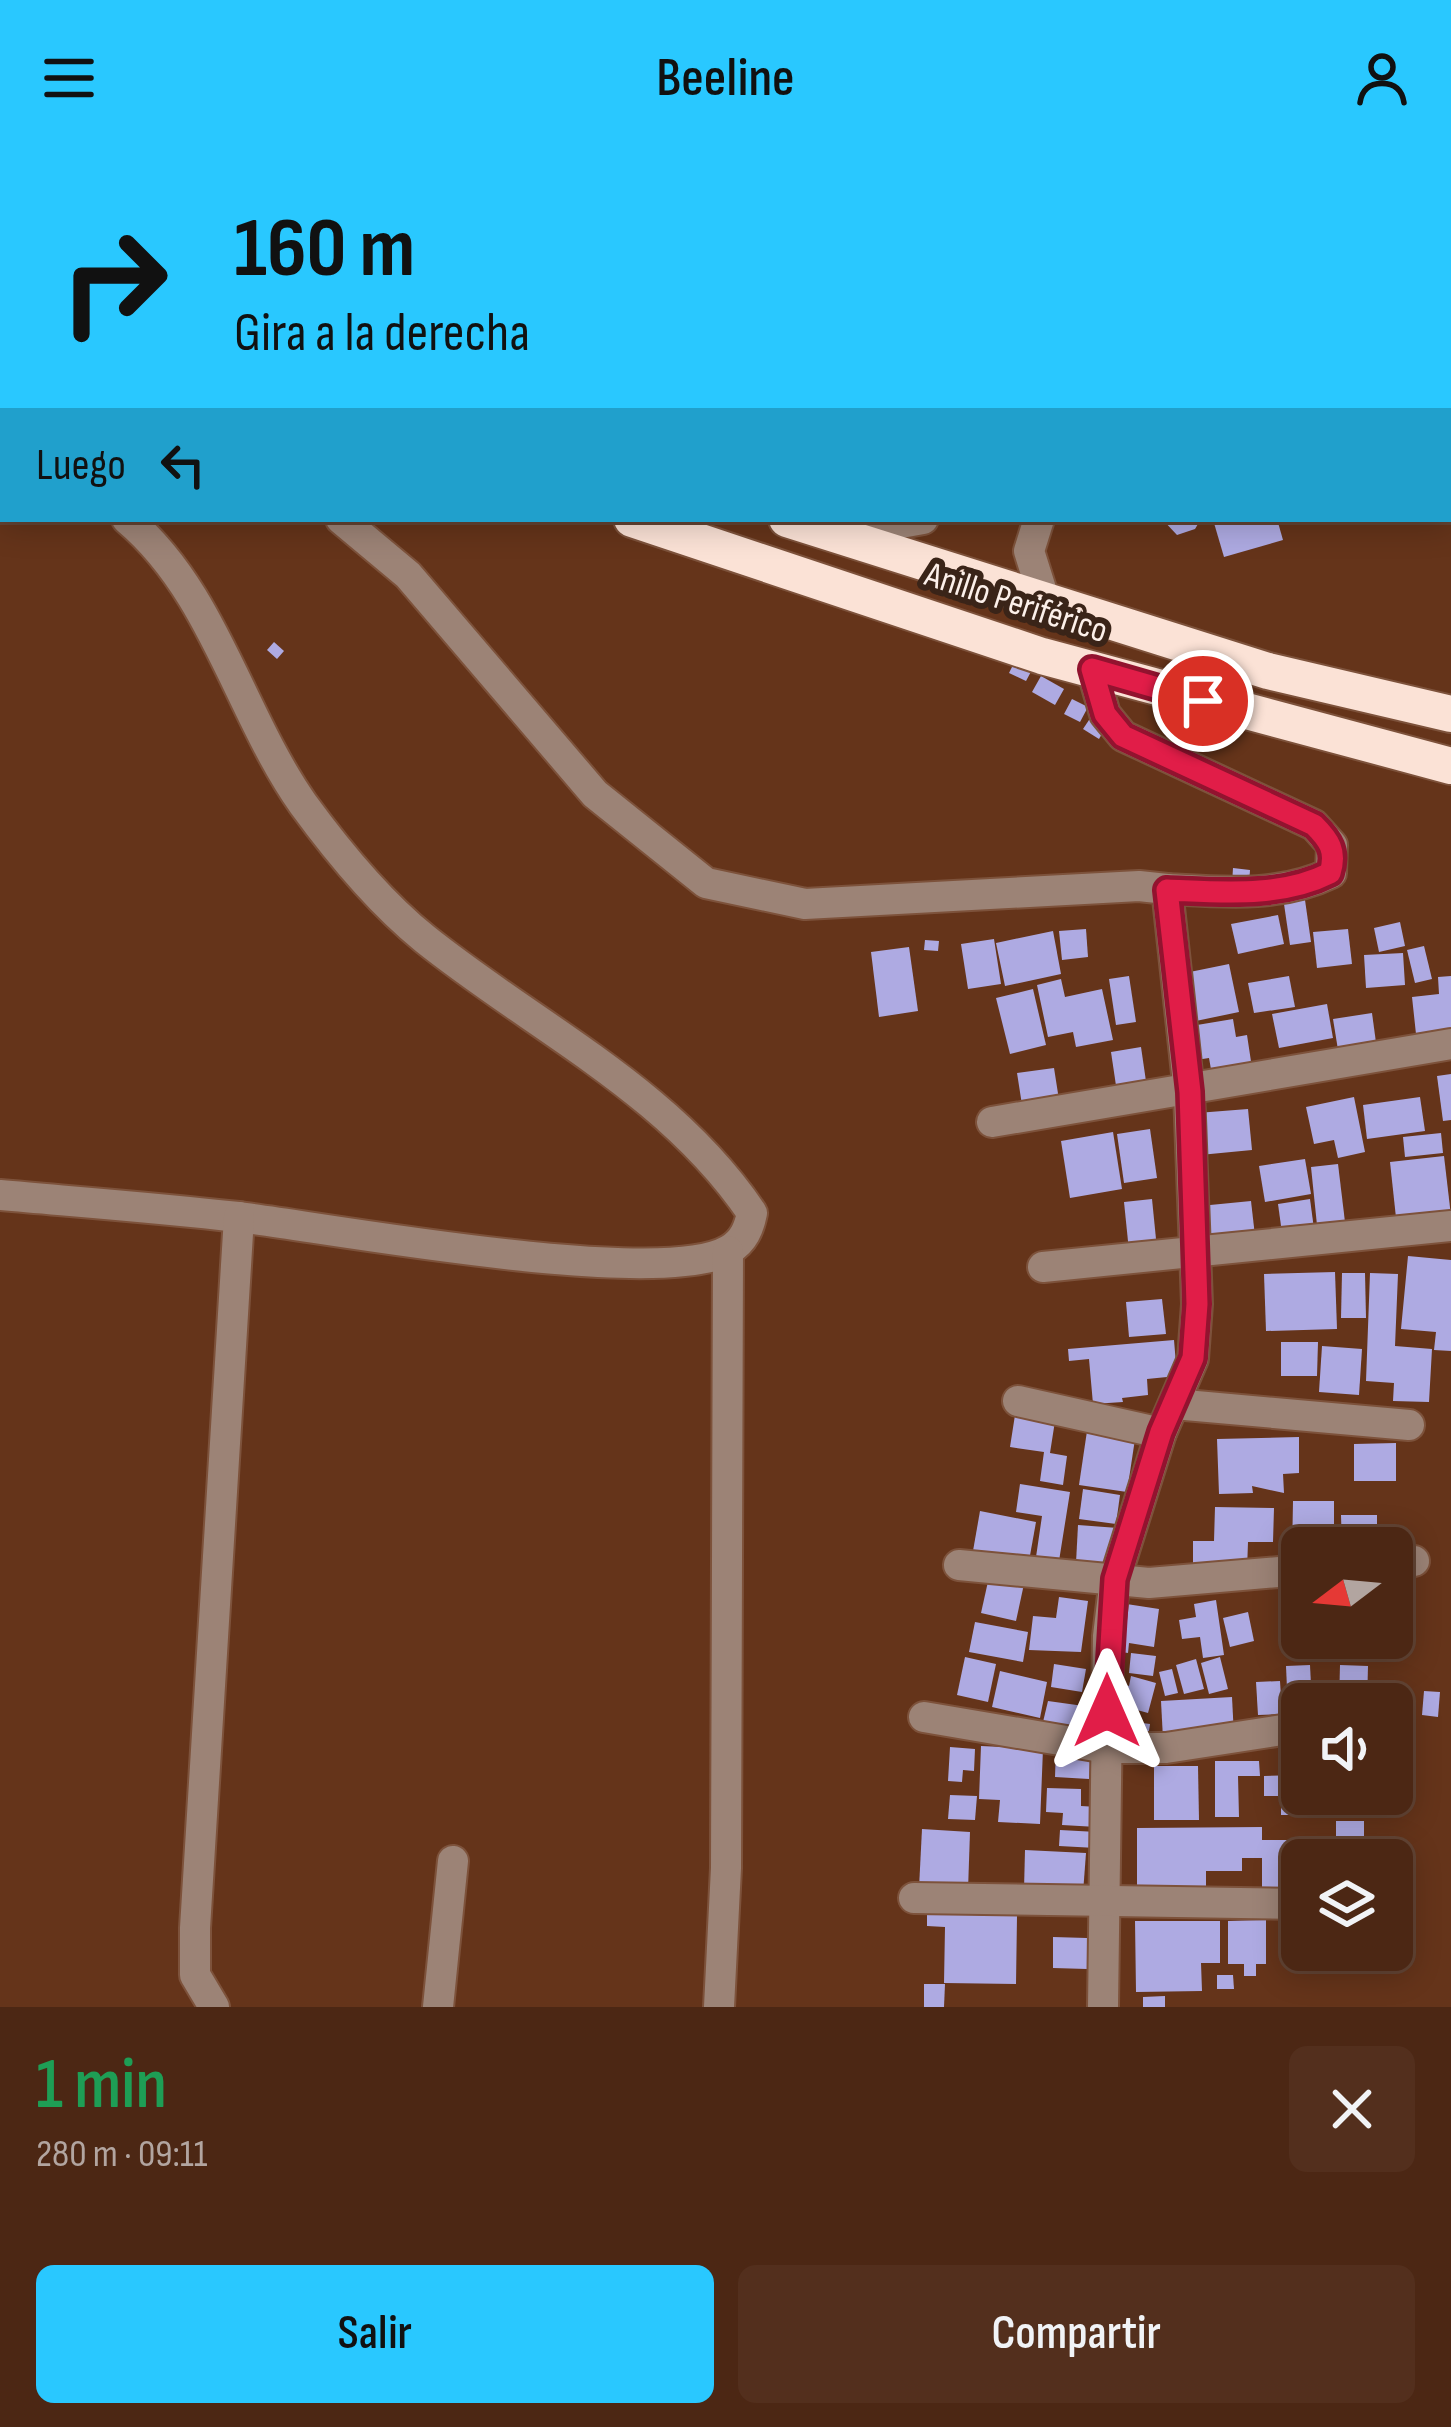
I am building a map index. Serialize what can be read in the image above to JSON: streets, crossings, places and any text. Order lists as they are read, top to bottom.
{
  "streets": {
    "highway": ["Anillo Periférico"]
  },
  "north": "left",
  "page": {
    "header": "Beeline",
    "turn": ["160 m", "Gira a la derecha"],
    "then": "Luego",
    "heading": ["1 min", "280 m · 09:11"],
    "buttons": ["Salir", "Compartir"]
  }
}
